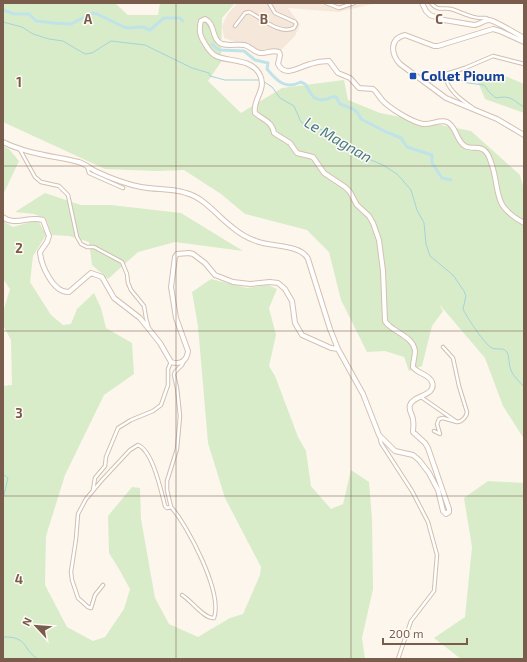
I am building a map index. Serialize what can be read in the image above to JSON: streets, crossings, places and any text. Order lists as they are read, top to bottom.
{
  "water": ["Le Magnan"],
  "places": {
    "transit": ["Collet Pioum"]
  },
  "scale_bar": "200 m",
  "north": "top left",
  "grid": {
    "columns": ["A", "B", "C"],
    "rows": [
      "1",
      "2",
      "3",
      "4"
    ]
  }
}
